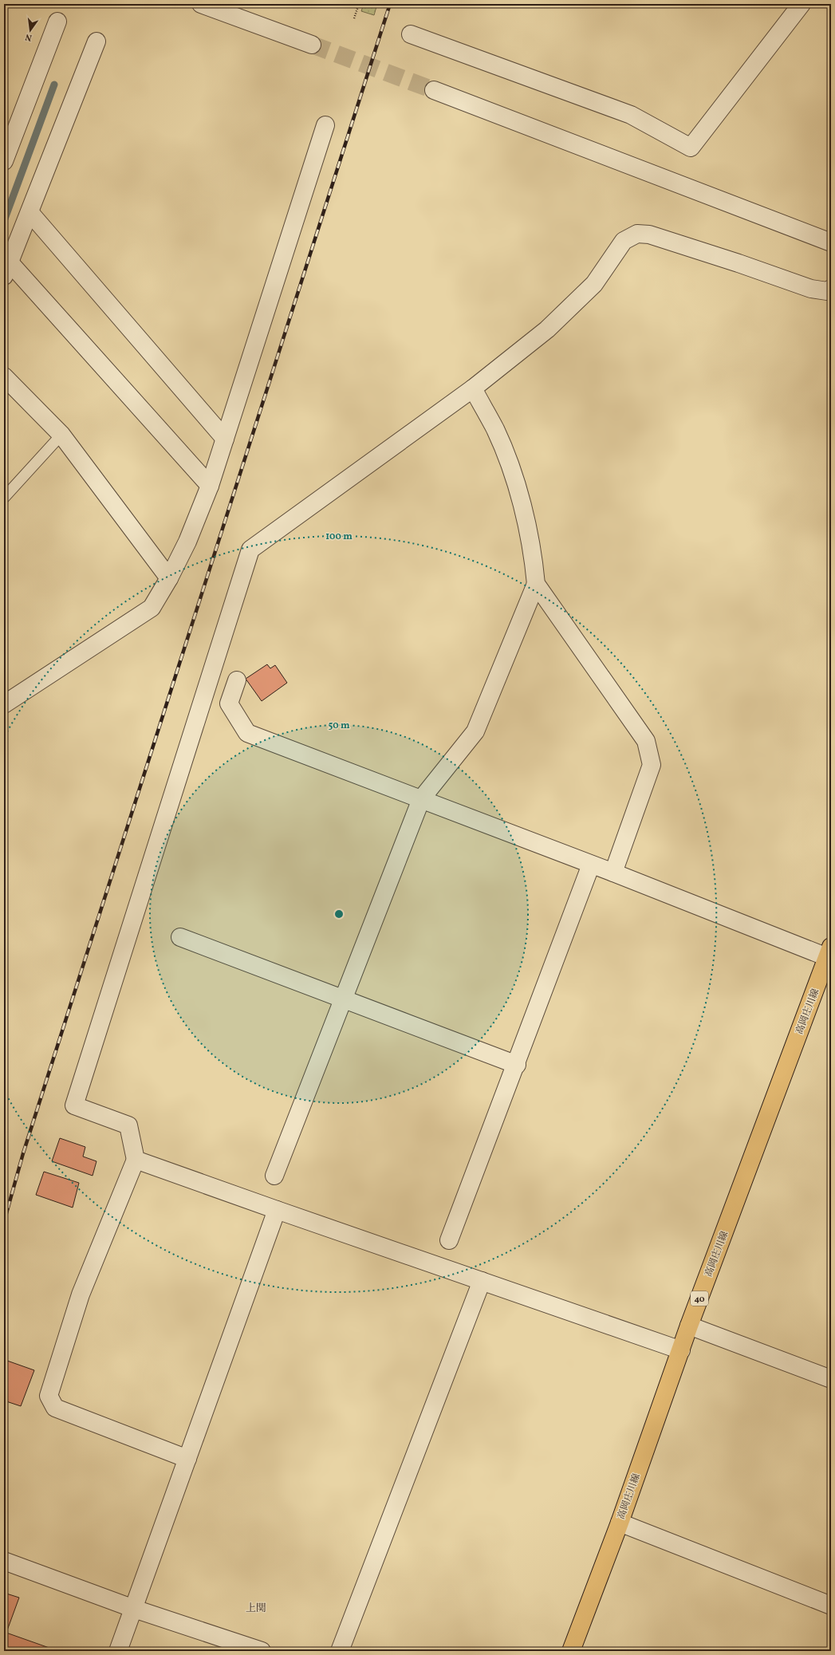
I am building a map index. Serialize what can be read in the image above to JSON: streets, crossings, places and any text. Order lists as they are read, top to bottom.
{
  "streets": {
    "main road": ["高岡庄川線", "40"]
  },
  "districts": ["上関"],
  "north": "bottom",
  "rings": ["100 m", "50 m"]
}
